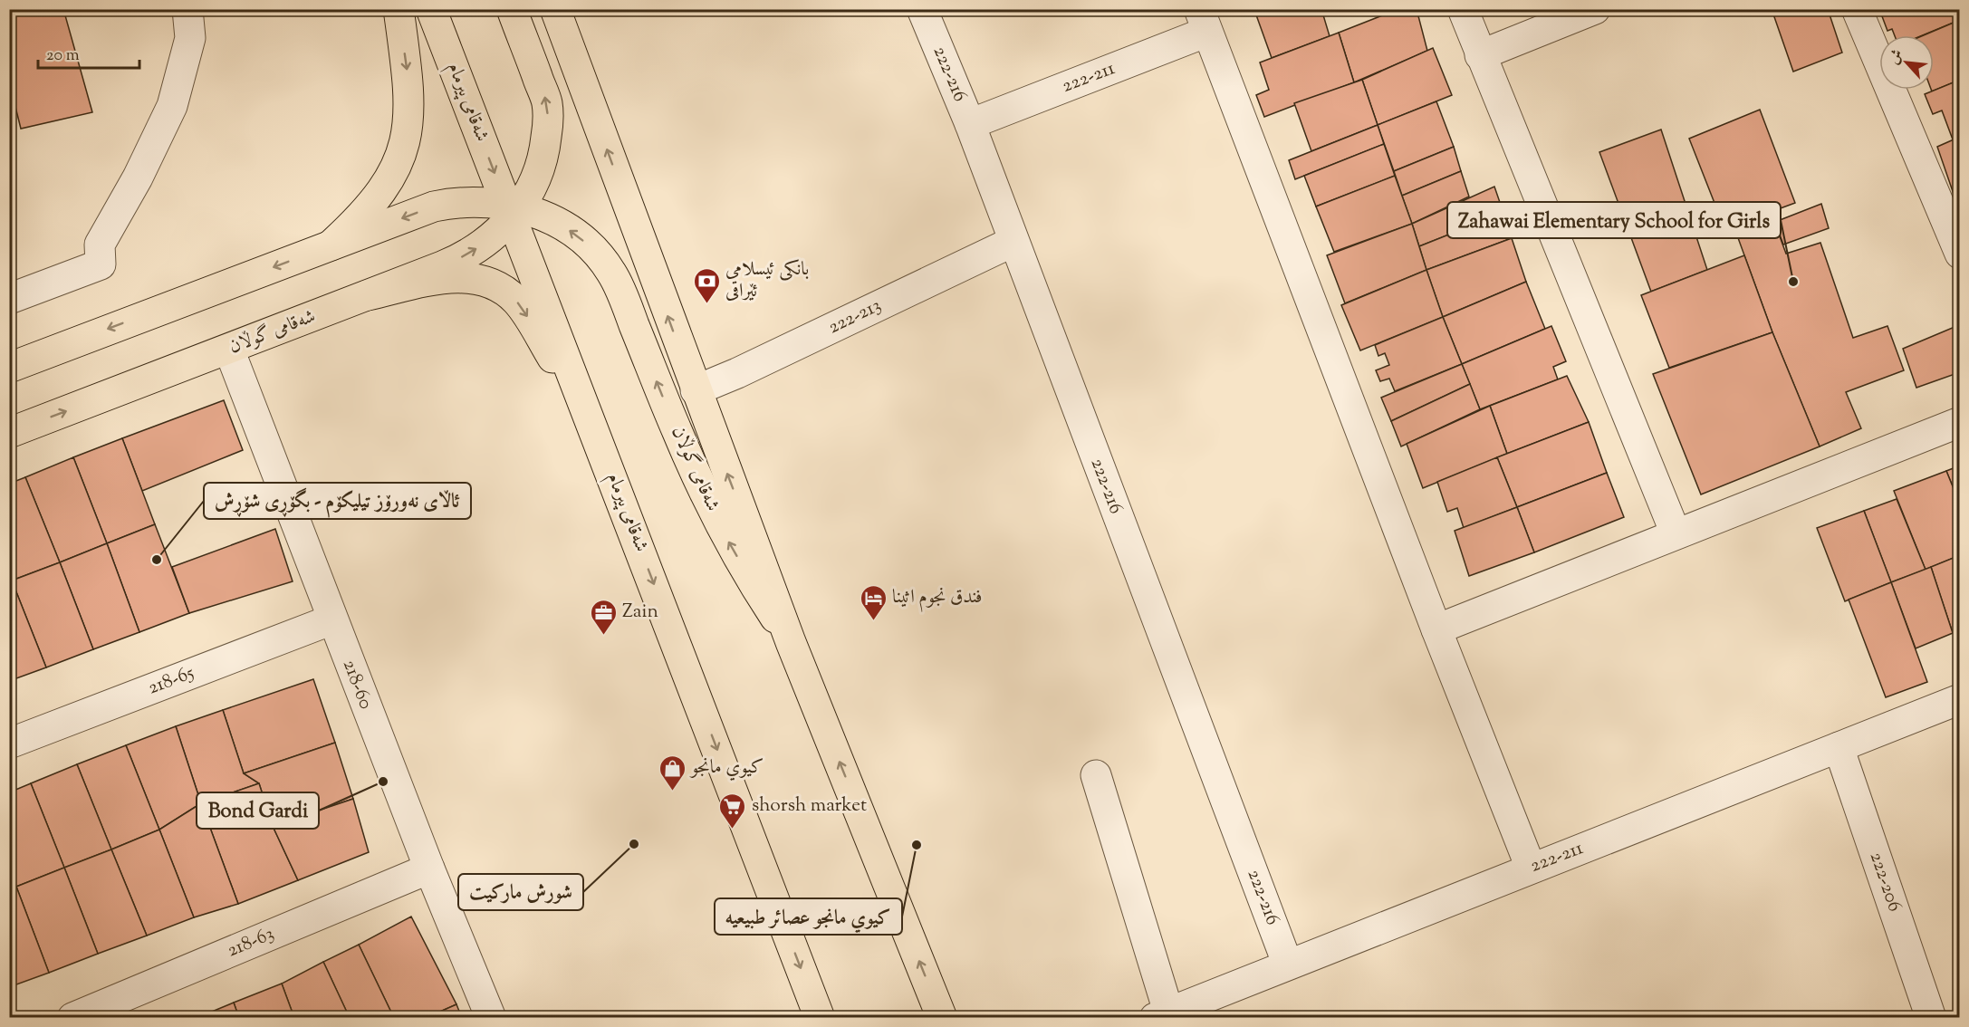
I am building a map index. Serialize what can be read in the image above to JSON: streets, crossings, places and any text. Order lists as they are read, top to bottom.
{
  "streets": {
    "main road": ["شەقامی پیرمام", "شەقامی گوڵان"],
    "street": [
      "222-216",
      "222-211",
      "222-213",
      "218-65",
      "218-60",
      "222-206",
      "218-63"
    ]
  },
  "crossings": [
    ["222-216", "222-211"],
    ["222-216", "222-213"],
    ["222-211", "222-206"],
    ["شەقامی پیرمام", "شەقامی گوڵان"],
    ["شەقامی گوڵان", "218-60"],
    ["218-65", "218-60"],
    ["218-60", "218-63"]
  ],
  "places": {
    "other": [
      "Zahawai Elementary School for Girls",
      "ئاڵای نەورۆز تیلیکۆم - بگۆڕی شۆڕش",
      "Bond Gardi",
      "شورش ماركيت",
      "كيوي مانجو عصائر طبيعيه"
    ],
    "bank": ["بانکی ئیسلامی ئێراقی"],
    "hotel": ["فندق نجوم اثينا"],
    "office": ["Zain"],
    "shop": ["كيوي مانجو"],
    "supermarket": ["shorsh market"]
  },
  "scale_bar": "20 m",
  "north": "top left"
}
